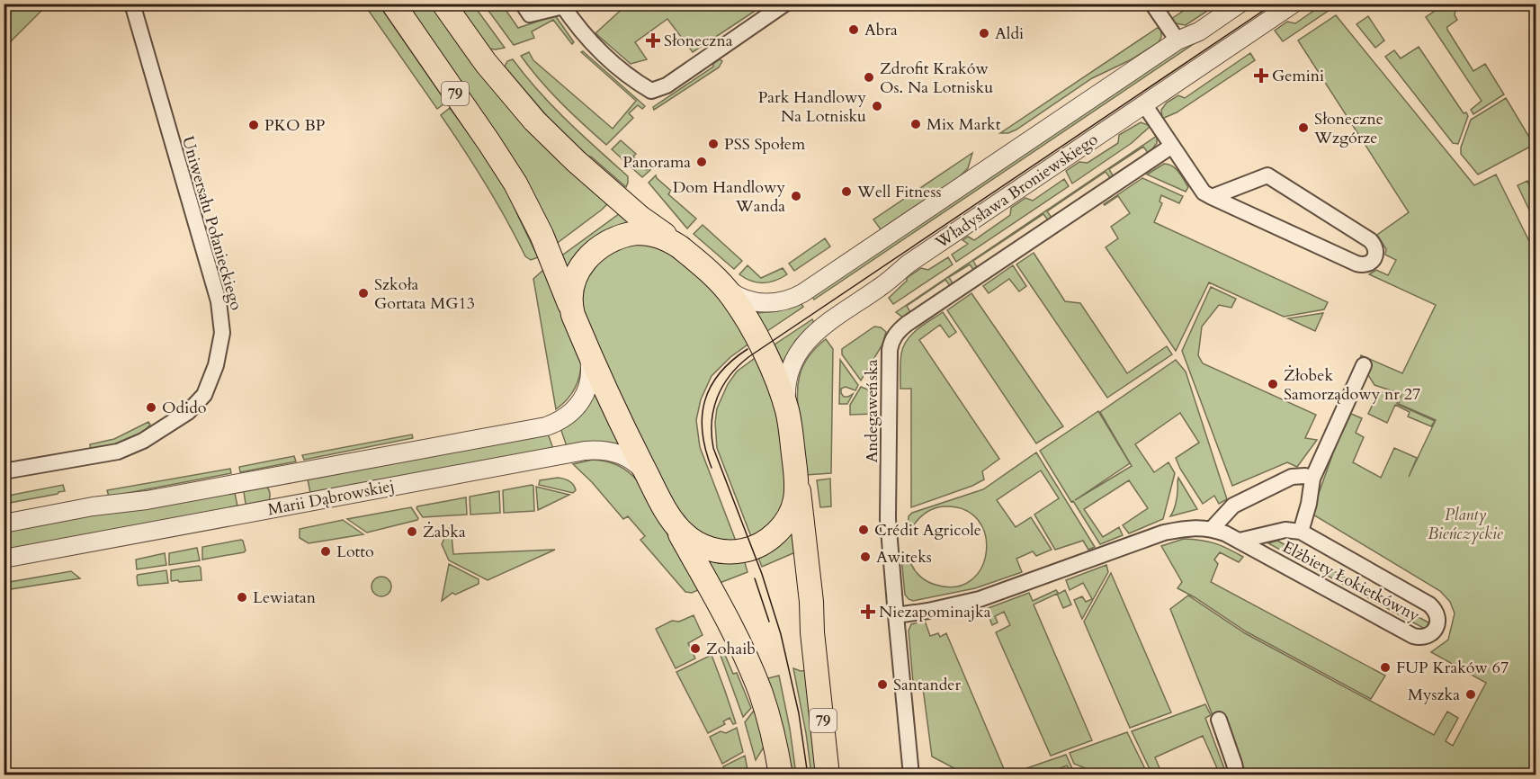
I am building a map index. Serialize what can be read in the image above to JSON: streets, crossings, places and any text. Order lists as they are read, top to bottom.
{
  "streets": {
    "main road": ["79"],
    "street": [
      "Władysława Broniewskiego",
      "Uniwersału Połanieckiego",
      "Andegaweńska",
      "Marii Dąbrowskiej",
      "Elżbiety Łokietkówny"
    ]
  },
  "crossings": [
    ["79", "Władysława Broniewskiego"],
    ["79", "Marii Dąbrowskiej"],
    ["Andegaweńska", "Elżbiety Łokietkówny"]
  ],
  "parks": ["Planty Bieńczyckie"],
  "places": {
    "other": [
      "Abra",
      "Aldi",
      "Zdrofit Kraków Os. Na Lotnisku",
      "Park Handlowy Na Lotnisku",
      "Mix Markt",
      "PKO BP",
      "Słoneczne Wzgórze",
      "PSS Społem",
      "Panorama",
      "Well Fitness",
      "Dom Handlowy Wanda",
      "Szkoła Gortata MG13",
      "Żłobek Samorządowy nr 27",
      "Odido",
      "Crédit Agricole",
      "Żabka",
      "Lotto",
      "Awiteks",
      "Lewiatan",
      "Zohaib",
      "FUP Kraków 67",
      "Santander",
      "Myszka"
    ],
    "health": ["Słoneczna", "Gemini", "Niezapominajka"]
  }
}
